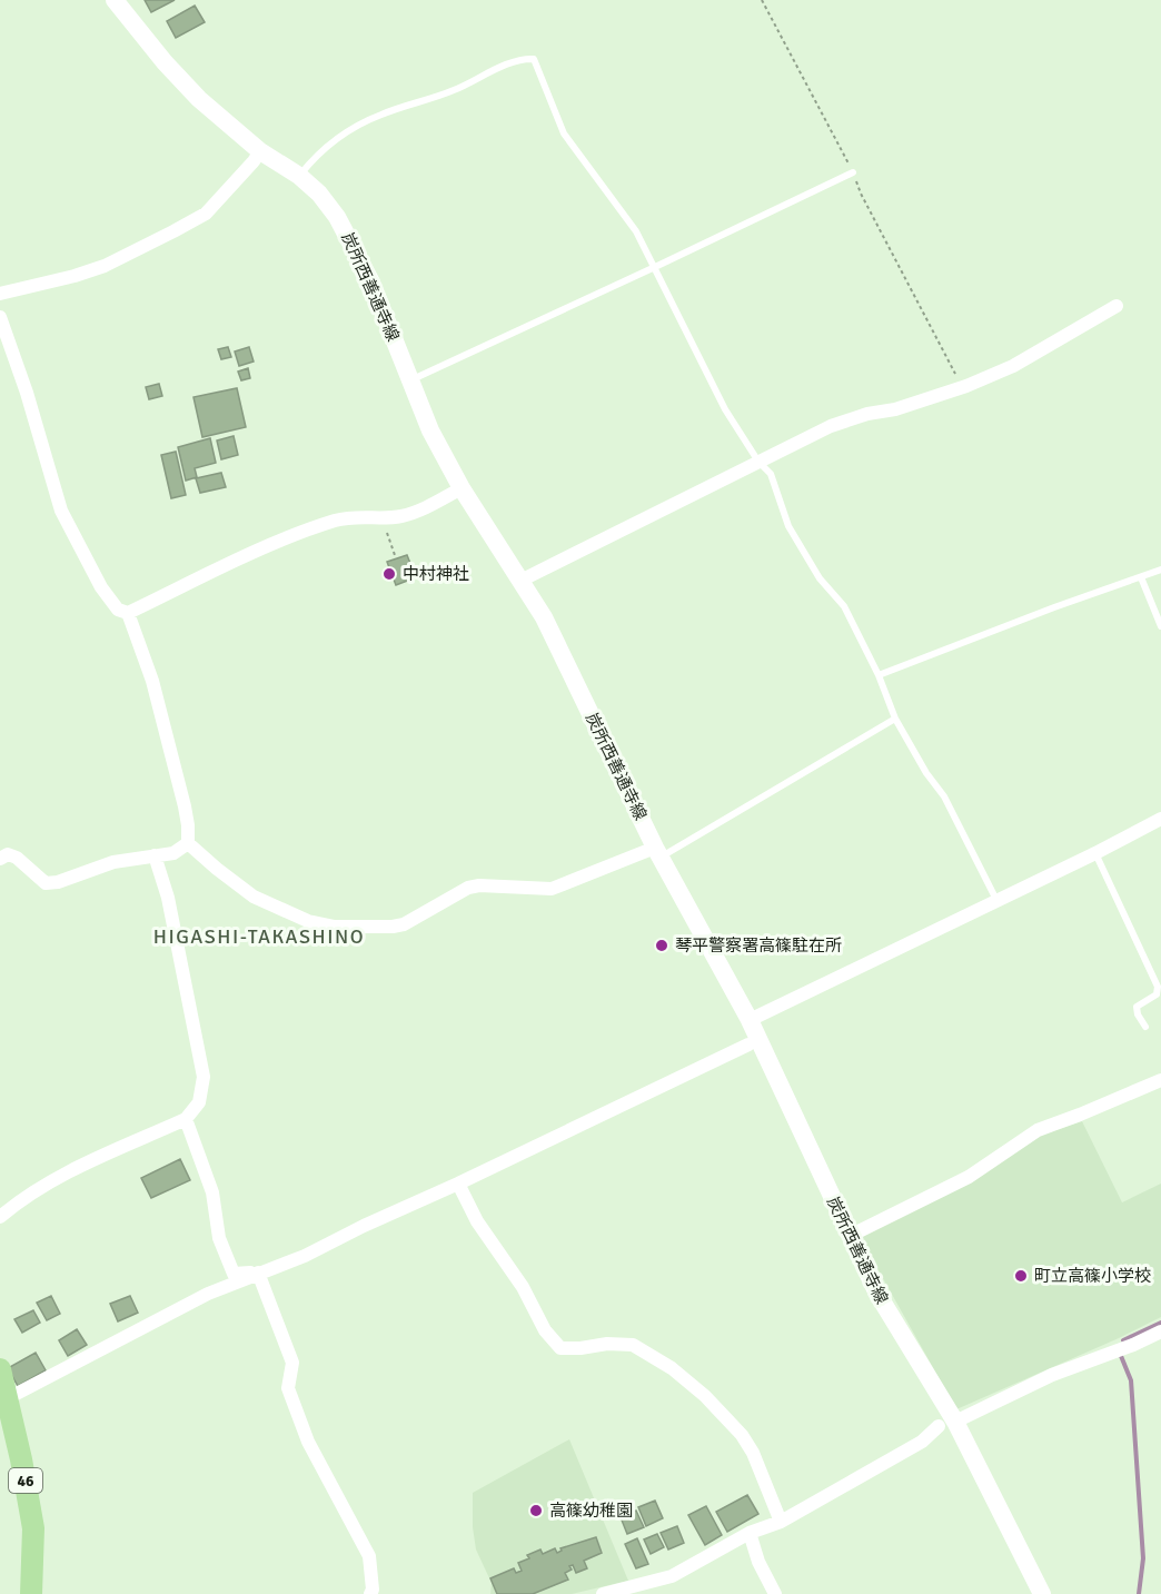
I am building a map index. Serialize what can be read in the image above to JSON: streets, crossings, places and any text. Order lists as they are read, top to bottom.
{
  "streets": {
    "main road": ["炭所西善通寺線", "46"]
  },
  "districts": ["HIGASHI-TAKASHINO"],
  "places": [
    "中村神社",
    "琴平警察署高篠駐在所",
    "町立高篠小学校",
    "高篠幼稚園"
  ]
}
